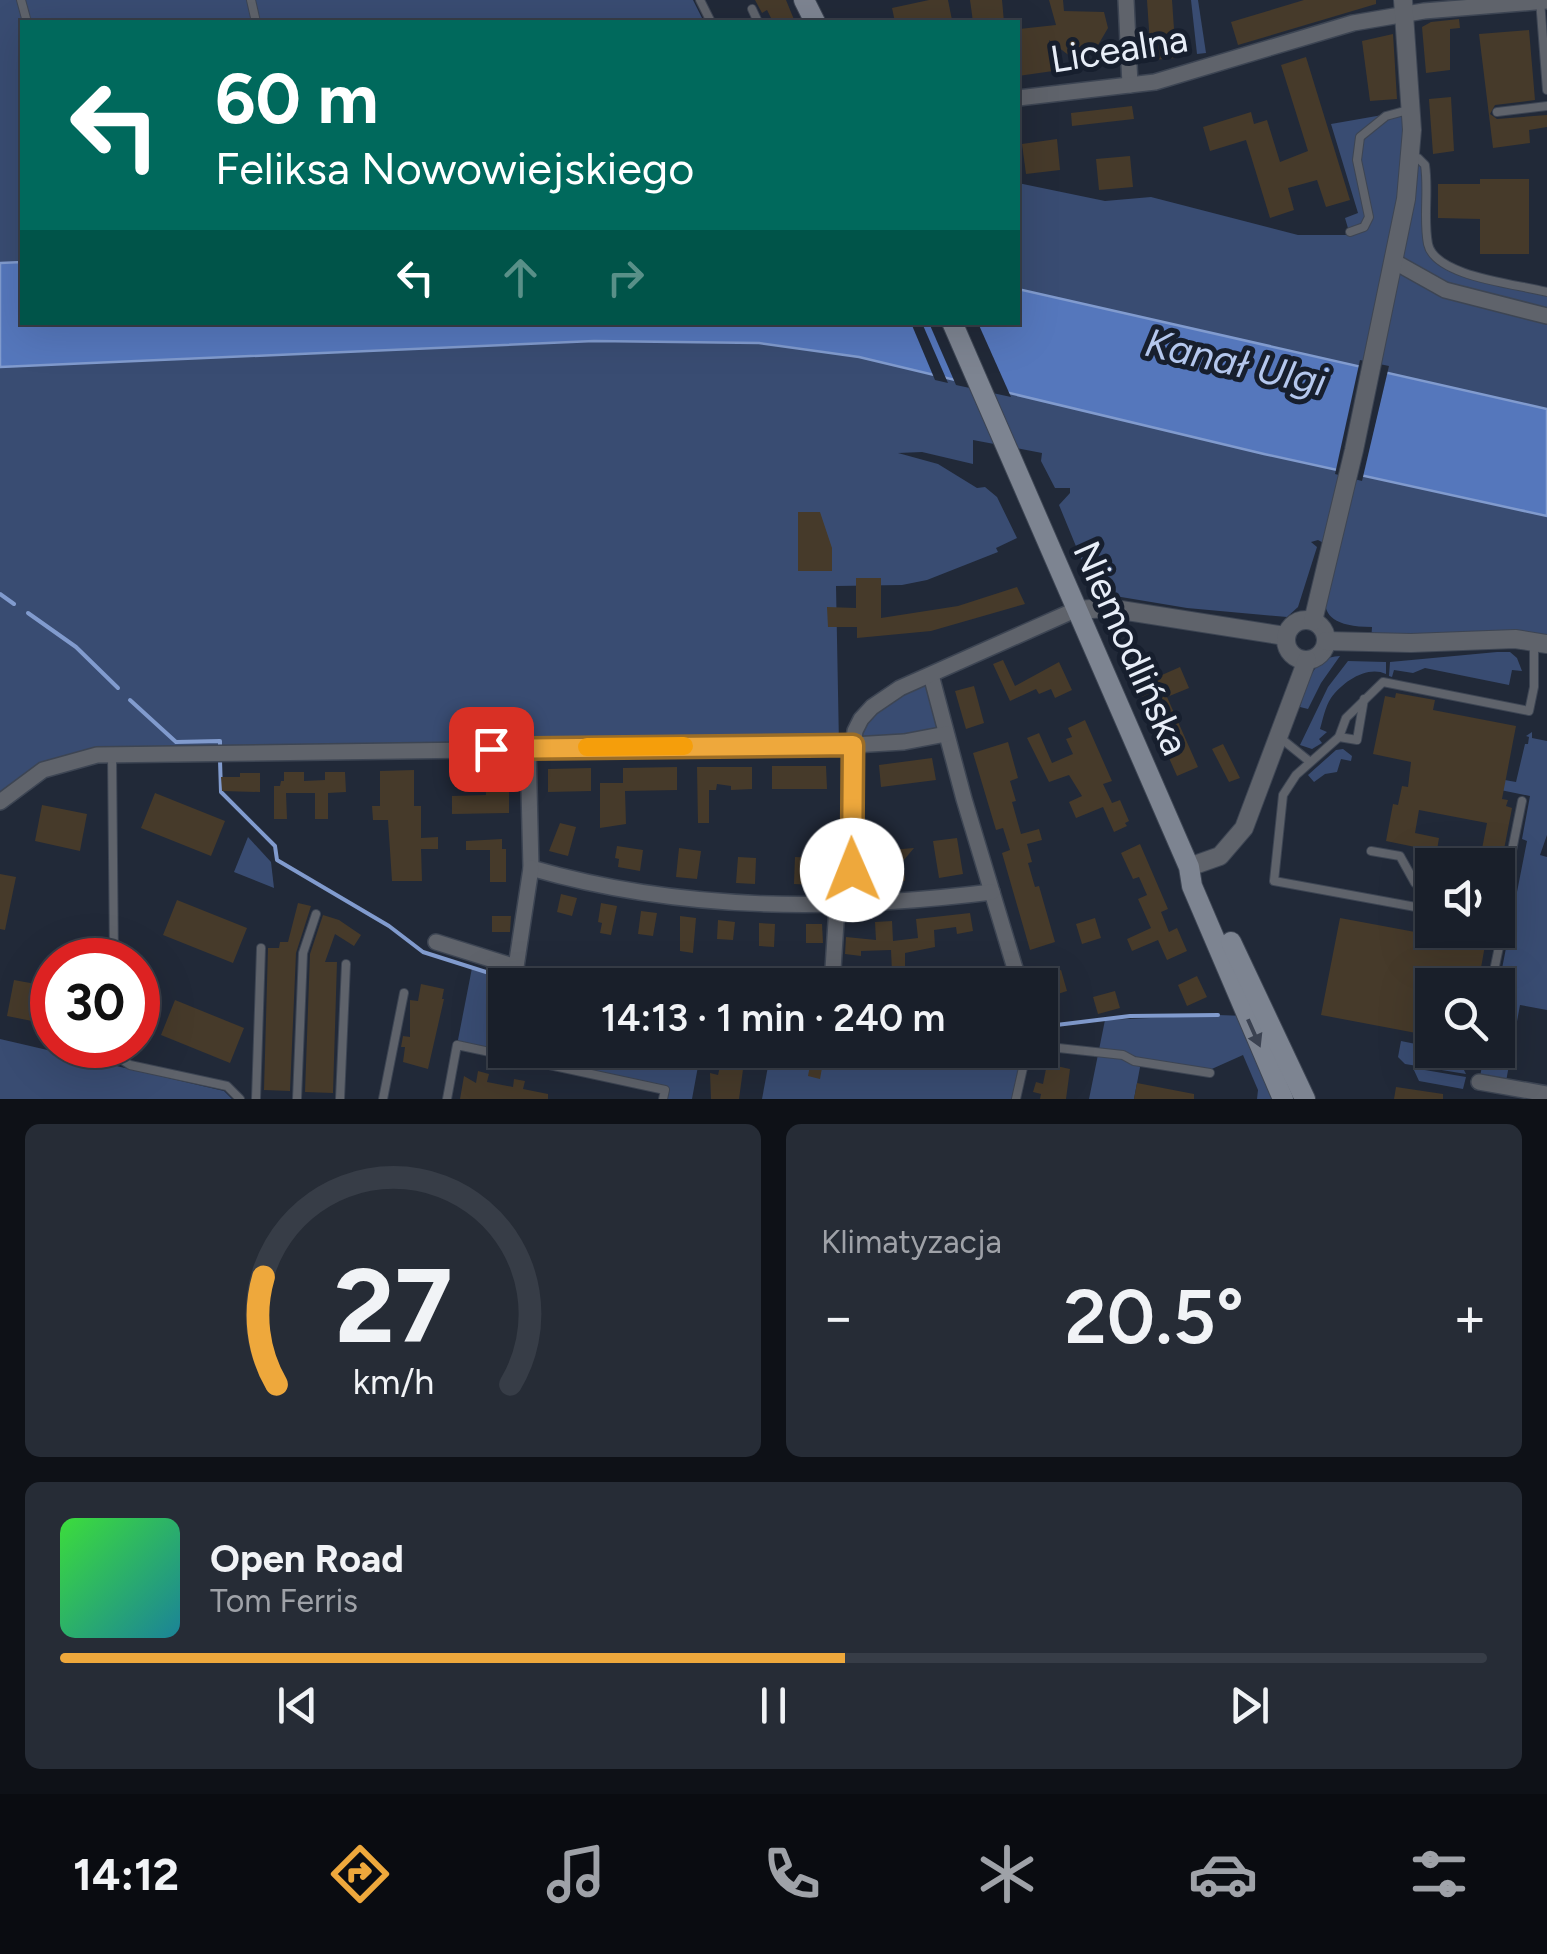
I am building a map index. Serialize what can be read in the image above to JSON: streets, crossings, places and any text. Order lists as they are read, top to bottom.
{
  "streets": {
    "main road": ["Niemodlińska"],
    "street": ["Licealna"]
  },
  "water": ["Kanał Ulgi"],
  "page": {
    "turn": ["60 m", "Feliksa Nowowiejskiego"],
    "limit": "30",
    "trip": "14:13 · 1 min · 240 m",
    "tile": "Klimatyzacja",
    "heat": ["−", "20.5°", "+"],
    "song": ["Open Road", "Tom Ferris"],
    "tabs": "14:12",
    "gauge": ["27", "km/h"]
  }
}
